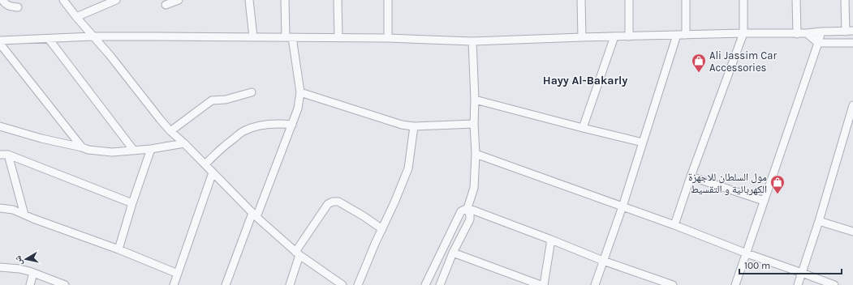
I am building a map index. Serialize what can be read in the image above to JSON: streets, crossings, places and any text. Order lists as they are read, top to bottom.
{
  "districts": ["Hayy Al-Bakarly"],
  "places": {
    "shop": ["Ali Jassim Car Accessories", "مول السلطان للاجهزة الكهربائية و التقسيط"]
  },
  "scale_bar": "100 m",
  "north": "left"
}
